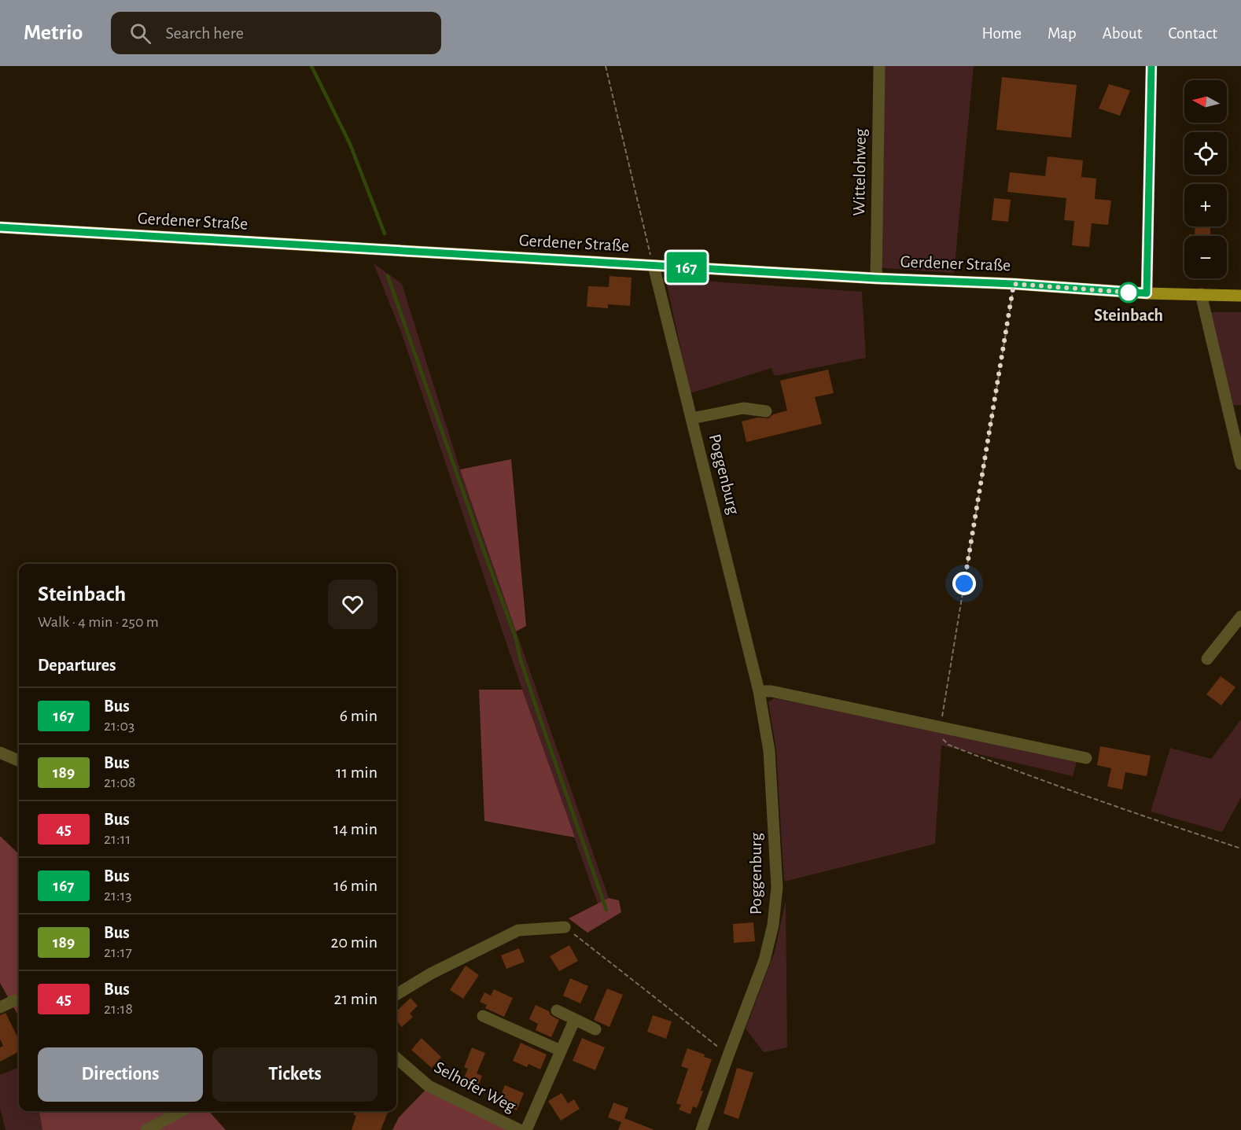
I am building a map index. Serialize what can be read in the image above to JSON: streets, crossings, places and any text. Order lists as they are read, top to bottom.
{
  "streets": {
    "main road": ["Gerdener Straße"],
    "street": ["Wittelohweg", "Poggenburg", "Selhofer Weg"]
  },
  "crossings": [
    ["Wittelohweg", "Gerdener Straße"],
    ["Gerdener Straße", "Poggenburg"]
  ],
  "places": ["Steinbach"],
  "lines": ["bus line 167"],
  "north": "left",
  "page": {
    "header": "Metrio",
    "search": "Search here",
    "nav": [
      "Home",
      "Map",
      "About",
      "Contact"
    ],
    "on_map": "167",
    "map_buttons": ["+", "−"],
    "heading": [
      ["Steinbach", "Walk · 4 min · 250 m"],
      "Departures"
    ],
    "list": [
      {
        "mark": "167",
        "name": "Bus",
        "note": "21:03",
        "value": "6 min"
      },
      {
        "mark": "189",
        "name": "Bus",
        "note": "21:08",
        "value": "11 min"
      },
      {
        "mark": "45",
        "name": "Bus",
        "note": "21:11",
        "value": "14 min"
      },
      {
        "mark": "167",
        "name": "Bus",
        "note": "21:13",
        "value": "16 min"
      },
      {
        "mark": "189",
        "name": "Bus",
        "note": "21:17",
        "value": "20 min"
      },
      {
        "mark": "45",
        "name": "Bus",
        "note": "21:18",
        "value": "21 min"
      }
    ],
    "buttons": ["Directions", "Tickets"]
  }
}
